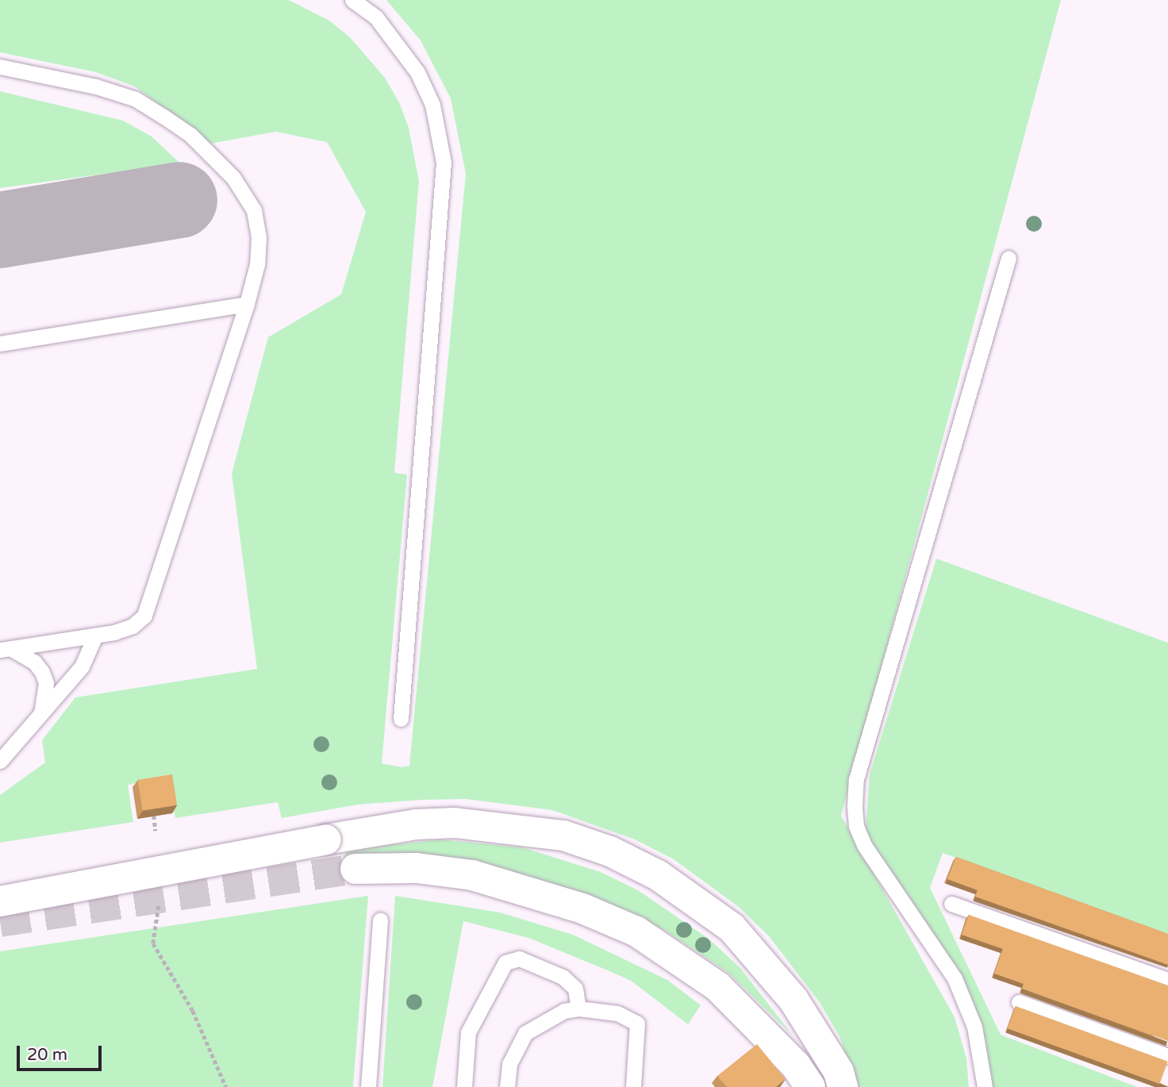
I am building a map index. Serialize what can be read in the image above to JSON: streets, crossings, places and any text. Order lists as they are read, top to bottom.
{
  "scale_bar": "20 m"
}
